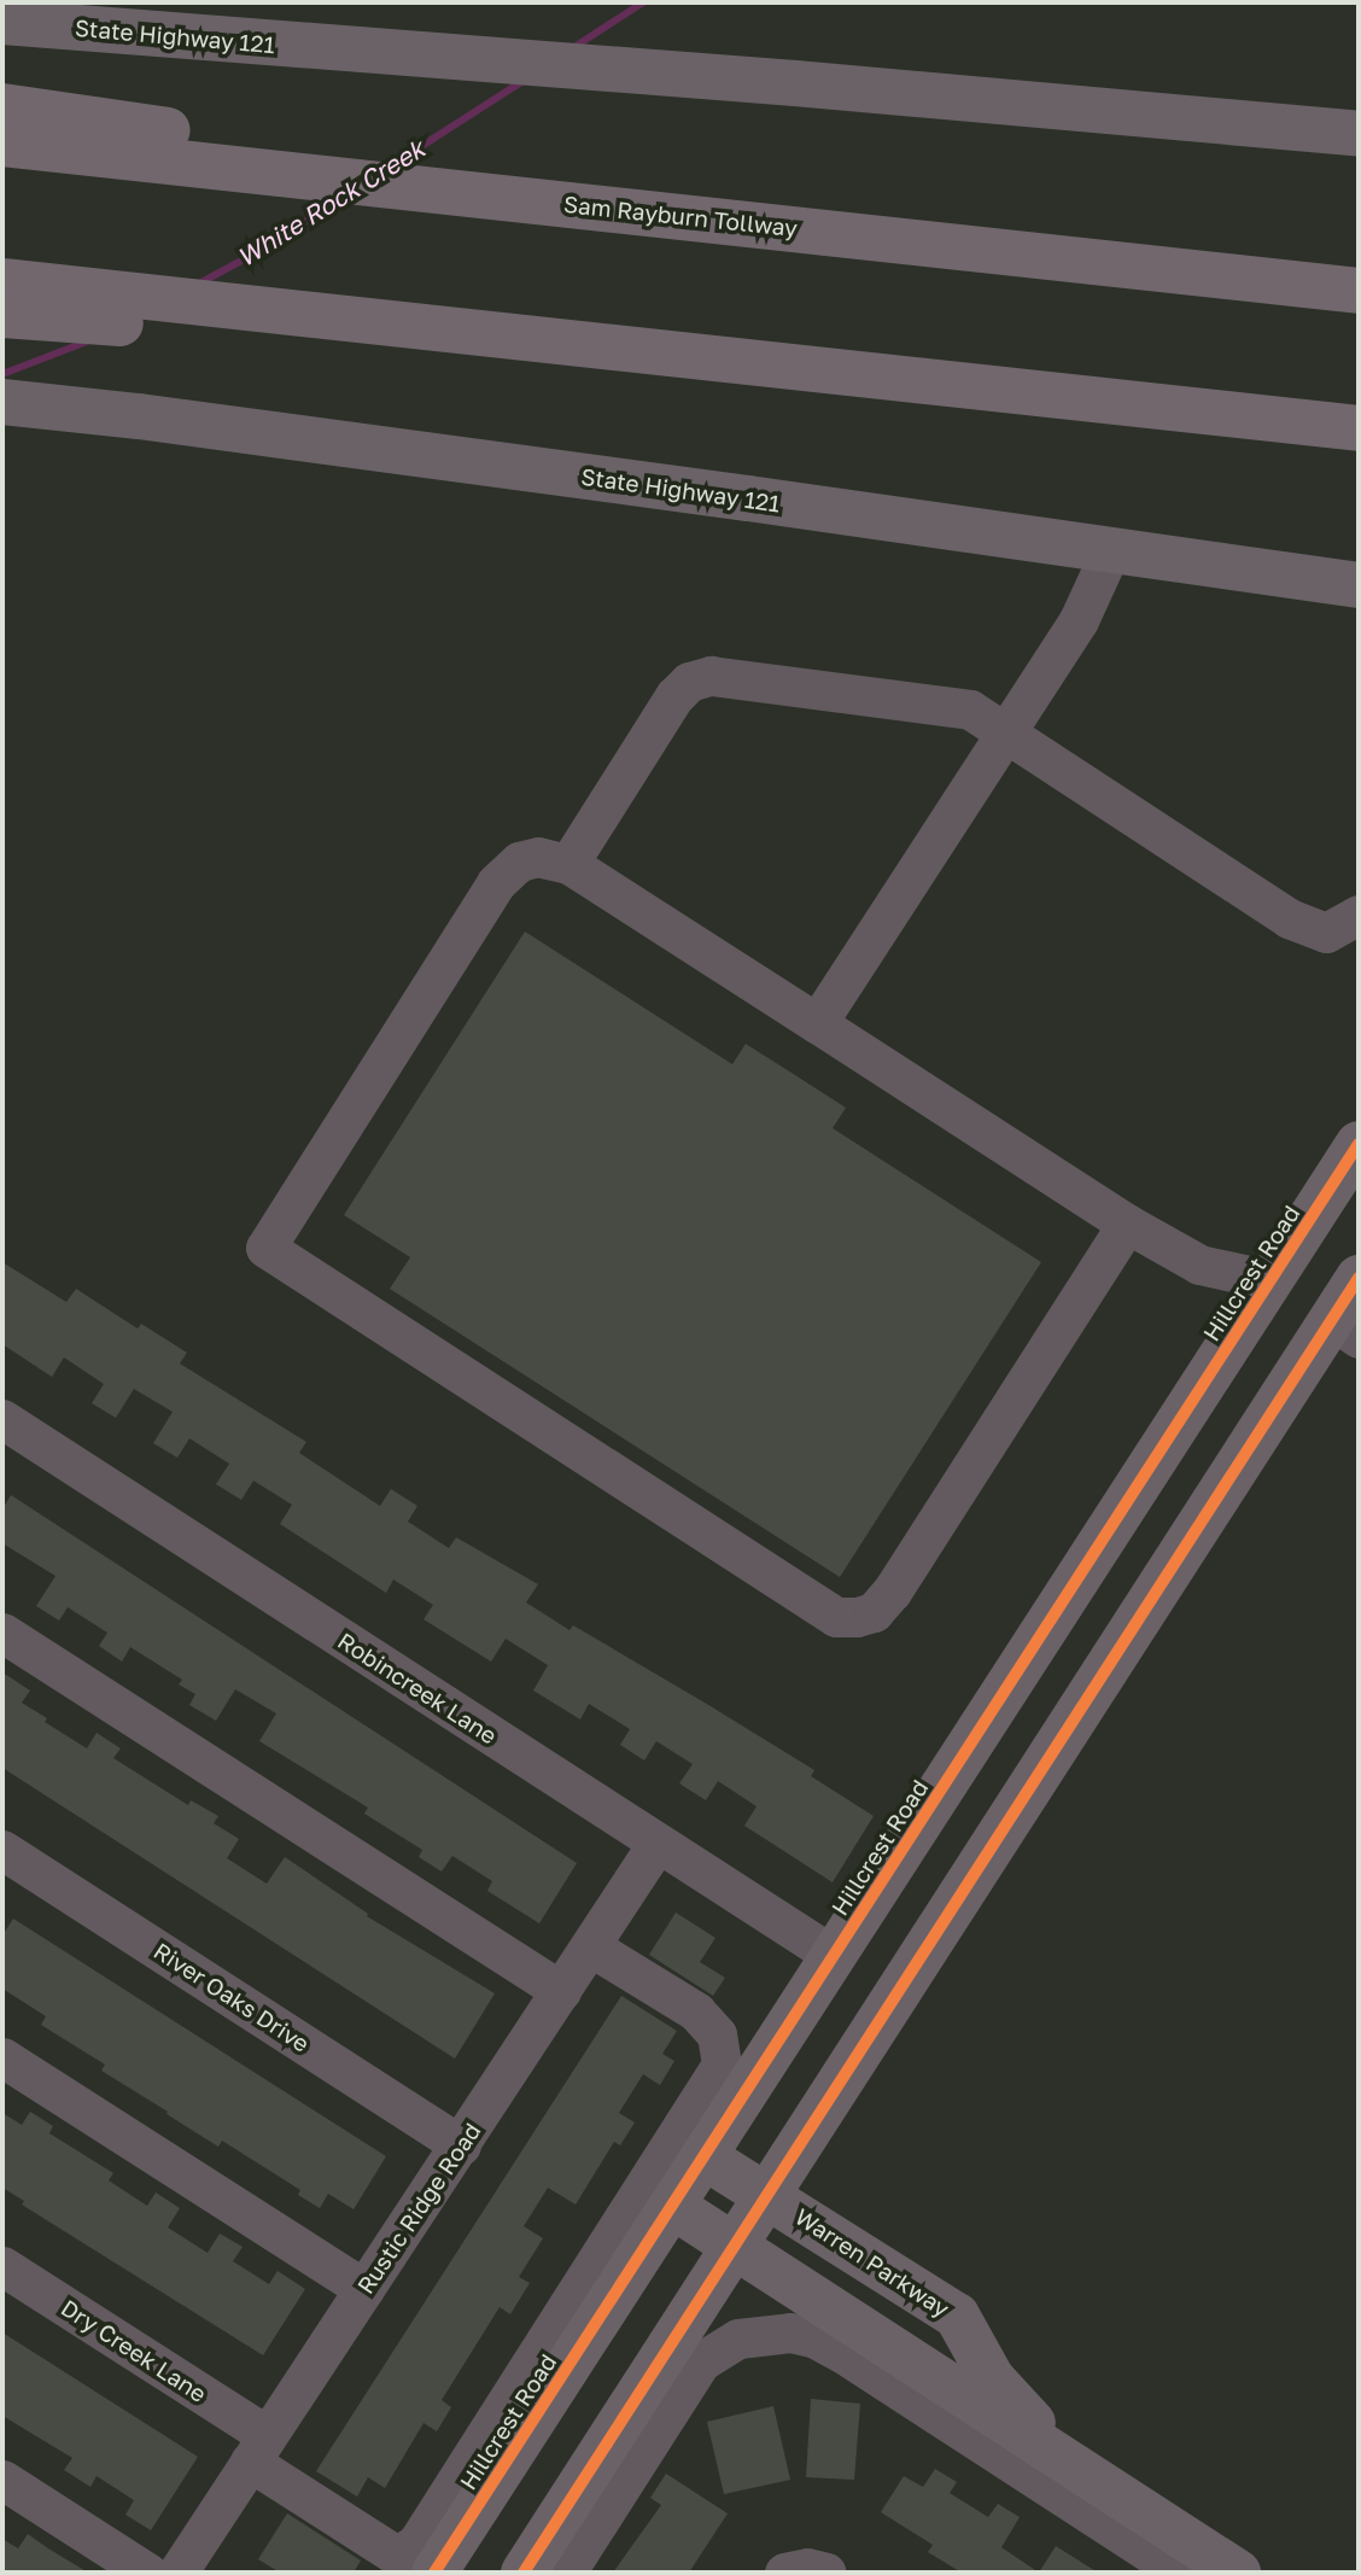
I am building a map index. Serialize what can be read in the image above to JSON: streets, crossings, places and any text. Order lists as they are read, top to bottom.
{
  "streets": {
    "highway": ["Sam Rayburn Tollway"],
    "main road": ["State Highway 121", "Hillcrest Road", "Warren Parkway"],
    "street": [
      "Robincreek Lane",
      "River Oaks Drive",
      "Rustic Ridge Road",
      "Dry Creek Lane"
    ]
  },
  "crossings": [
    ["Hillcrest Road", "Robincreek Lane"],
    ["Hillcrest Road", "Warren Parkway"],
    ["Robincreek Lane", "Rustic Ridge Road"],
    ["River Oaks Drive", "Rustic Ridge Road"],
    ["Rustic Ridge Road", "Dry Creek Lane"]
  ],
  "water": ["White Rock Creek"]
}
